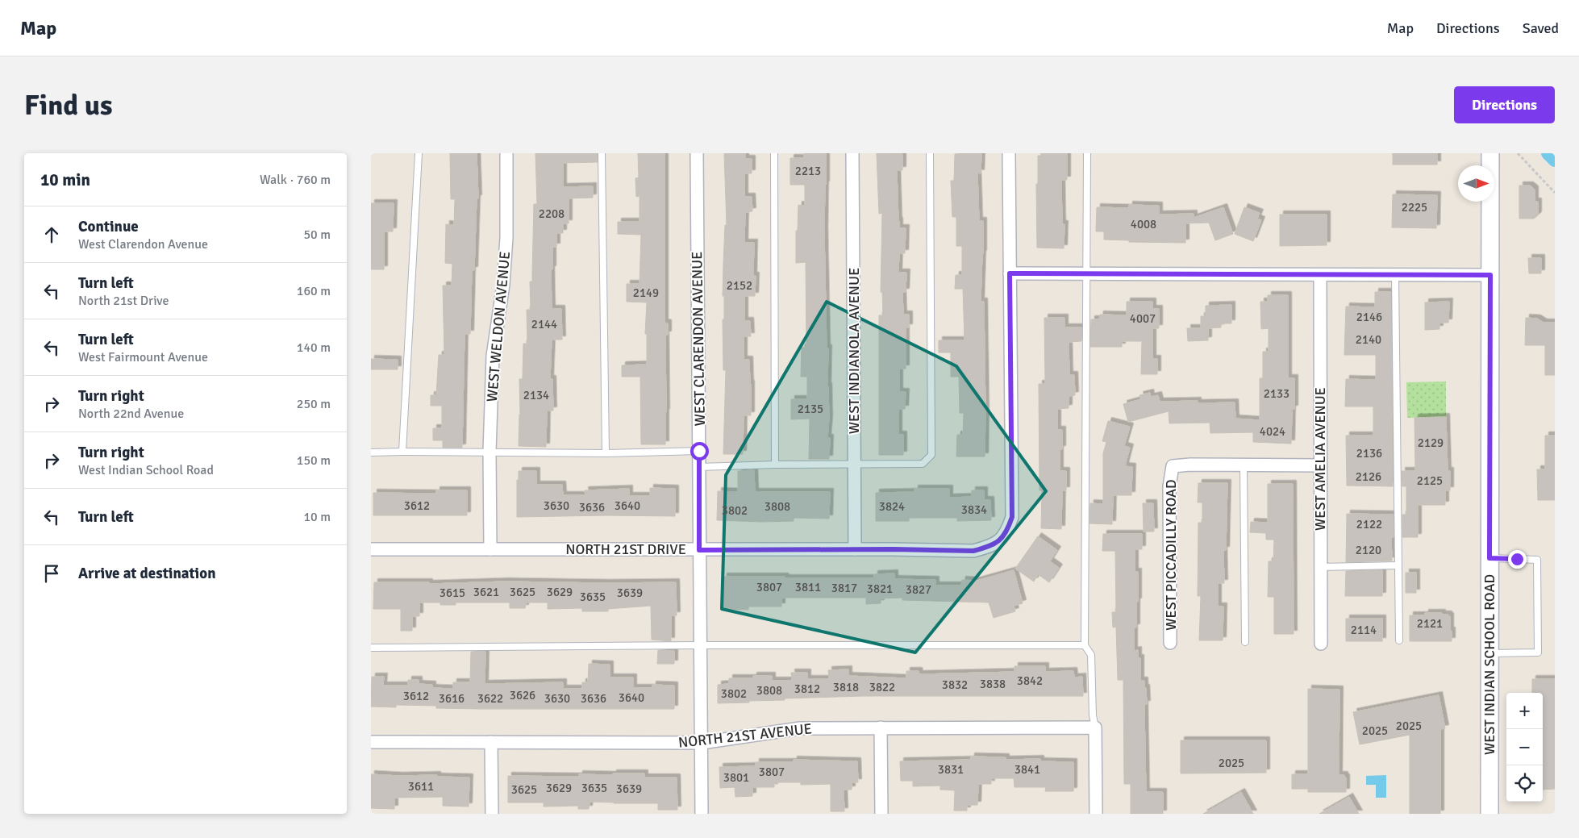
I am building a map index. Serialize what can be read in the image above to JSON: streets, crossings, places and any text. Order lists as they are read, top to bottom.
{
  "streets": {
    "main road": ["WEST INDIAN SCHOOL ROAD"],
    "street": [
      "WEST WELDON AVENUE",
      "WEST CLARENDON AVENUE",
      "WEST INDIANOLA AVENUE",
      "WEST AMELIA AVENUE",
      "NORTH 21ST DRIVE",
      "WEST PICCADILLY ROAD",
      "NORTH 21ST AVENUE"
    ]
  },
  "crossings": [
    ["WEST WELDON AVENUE", "NORTH 21ST DRIVE"],
    ["WEST CLARENDON AVENUE", "NORTH 21ST DRIVE"],
    ["WEST CLARENDON AVENUE", "NORTH 21ST AVENUE"],
    ["WEST INDIANOLA AVENUE", "NORTH 21ST DRIVE"]
  ],
  "house_numbers": [
    "2213",
    "2225",
    "2208",
    "4008",
    "2152",
    "2149",
    "2146",
    "4007",
    "2144",
    "2140",
    "2133",
    "2134",
    "2135",
    "4024",
    "2129",
    "2136",
    "2126",
    "2125",
    "3612",
    "3630",
    "3640",
    "3808",
    "3824",
    "3636",
    "3834",
    "3802",
    "2122",
    "2120",
    "3807",
    "3811",
    "3817",
    "3821",
    "3827",
    "3621",
    "3625",
    "3629",
    "3615",
    "3639",
    "3635",
    "2121",
    "2114",
    "3842",
    "3838",
    "3832",
    "3818",
    "3822",
    "3812",
    "3808",
    "3802",
    "3626",
    "3612",
    "3640",
    "3616",
    "3622",
    "3630",
    "3636",
    "2025",
    "2025",
    "2025",
    "3831",
    "3841",
    "3807",
    "3801",
    "3611",
    "3629",
    "3635",
    "3639",
    "3625"
  ],
  "north": "right",
  "page": {
    "header": "Map",
    "nav": ["Map", "Directions", "Saved"],
    "buttons": "Directions",
    "title": "Find us",
    "heading": ["10 min", "Walk · 760 m"],
    "list": [
      ["Continue", "West Clarendon Avenue", "50 m"],
      ["Turn left", "North 21st Drive", "160 m"],
      ["Turn left", "West Fairmount Avenue", "140 m"],
      ["Turn right", "North 22nd Avenue", "250 m"],
      ["Turn right", "West Indian School Road", "150 m"],
      ["Turn left", "10 m"],
      "Arrive at destination"
    ],
    "map_buttons": ["+", "−"]
  }
}
